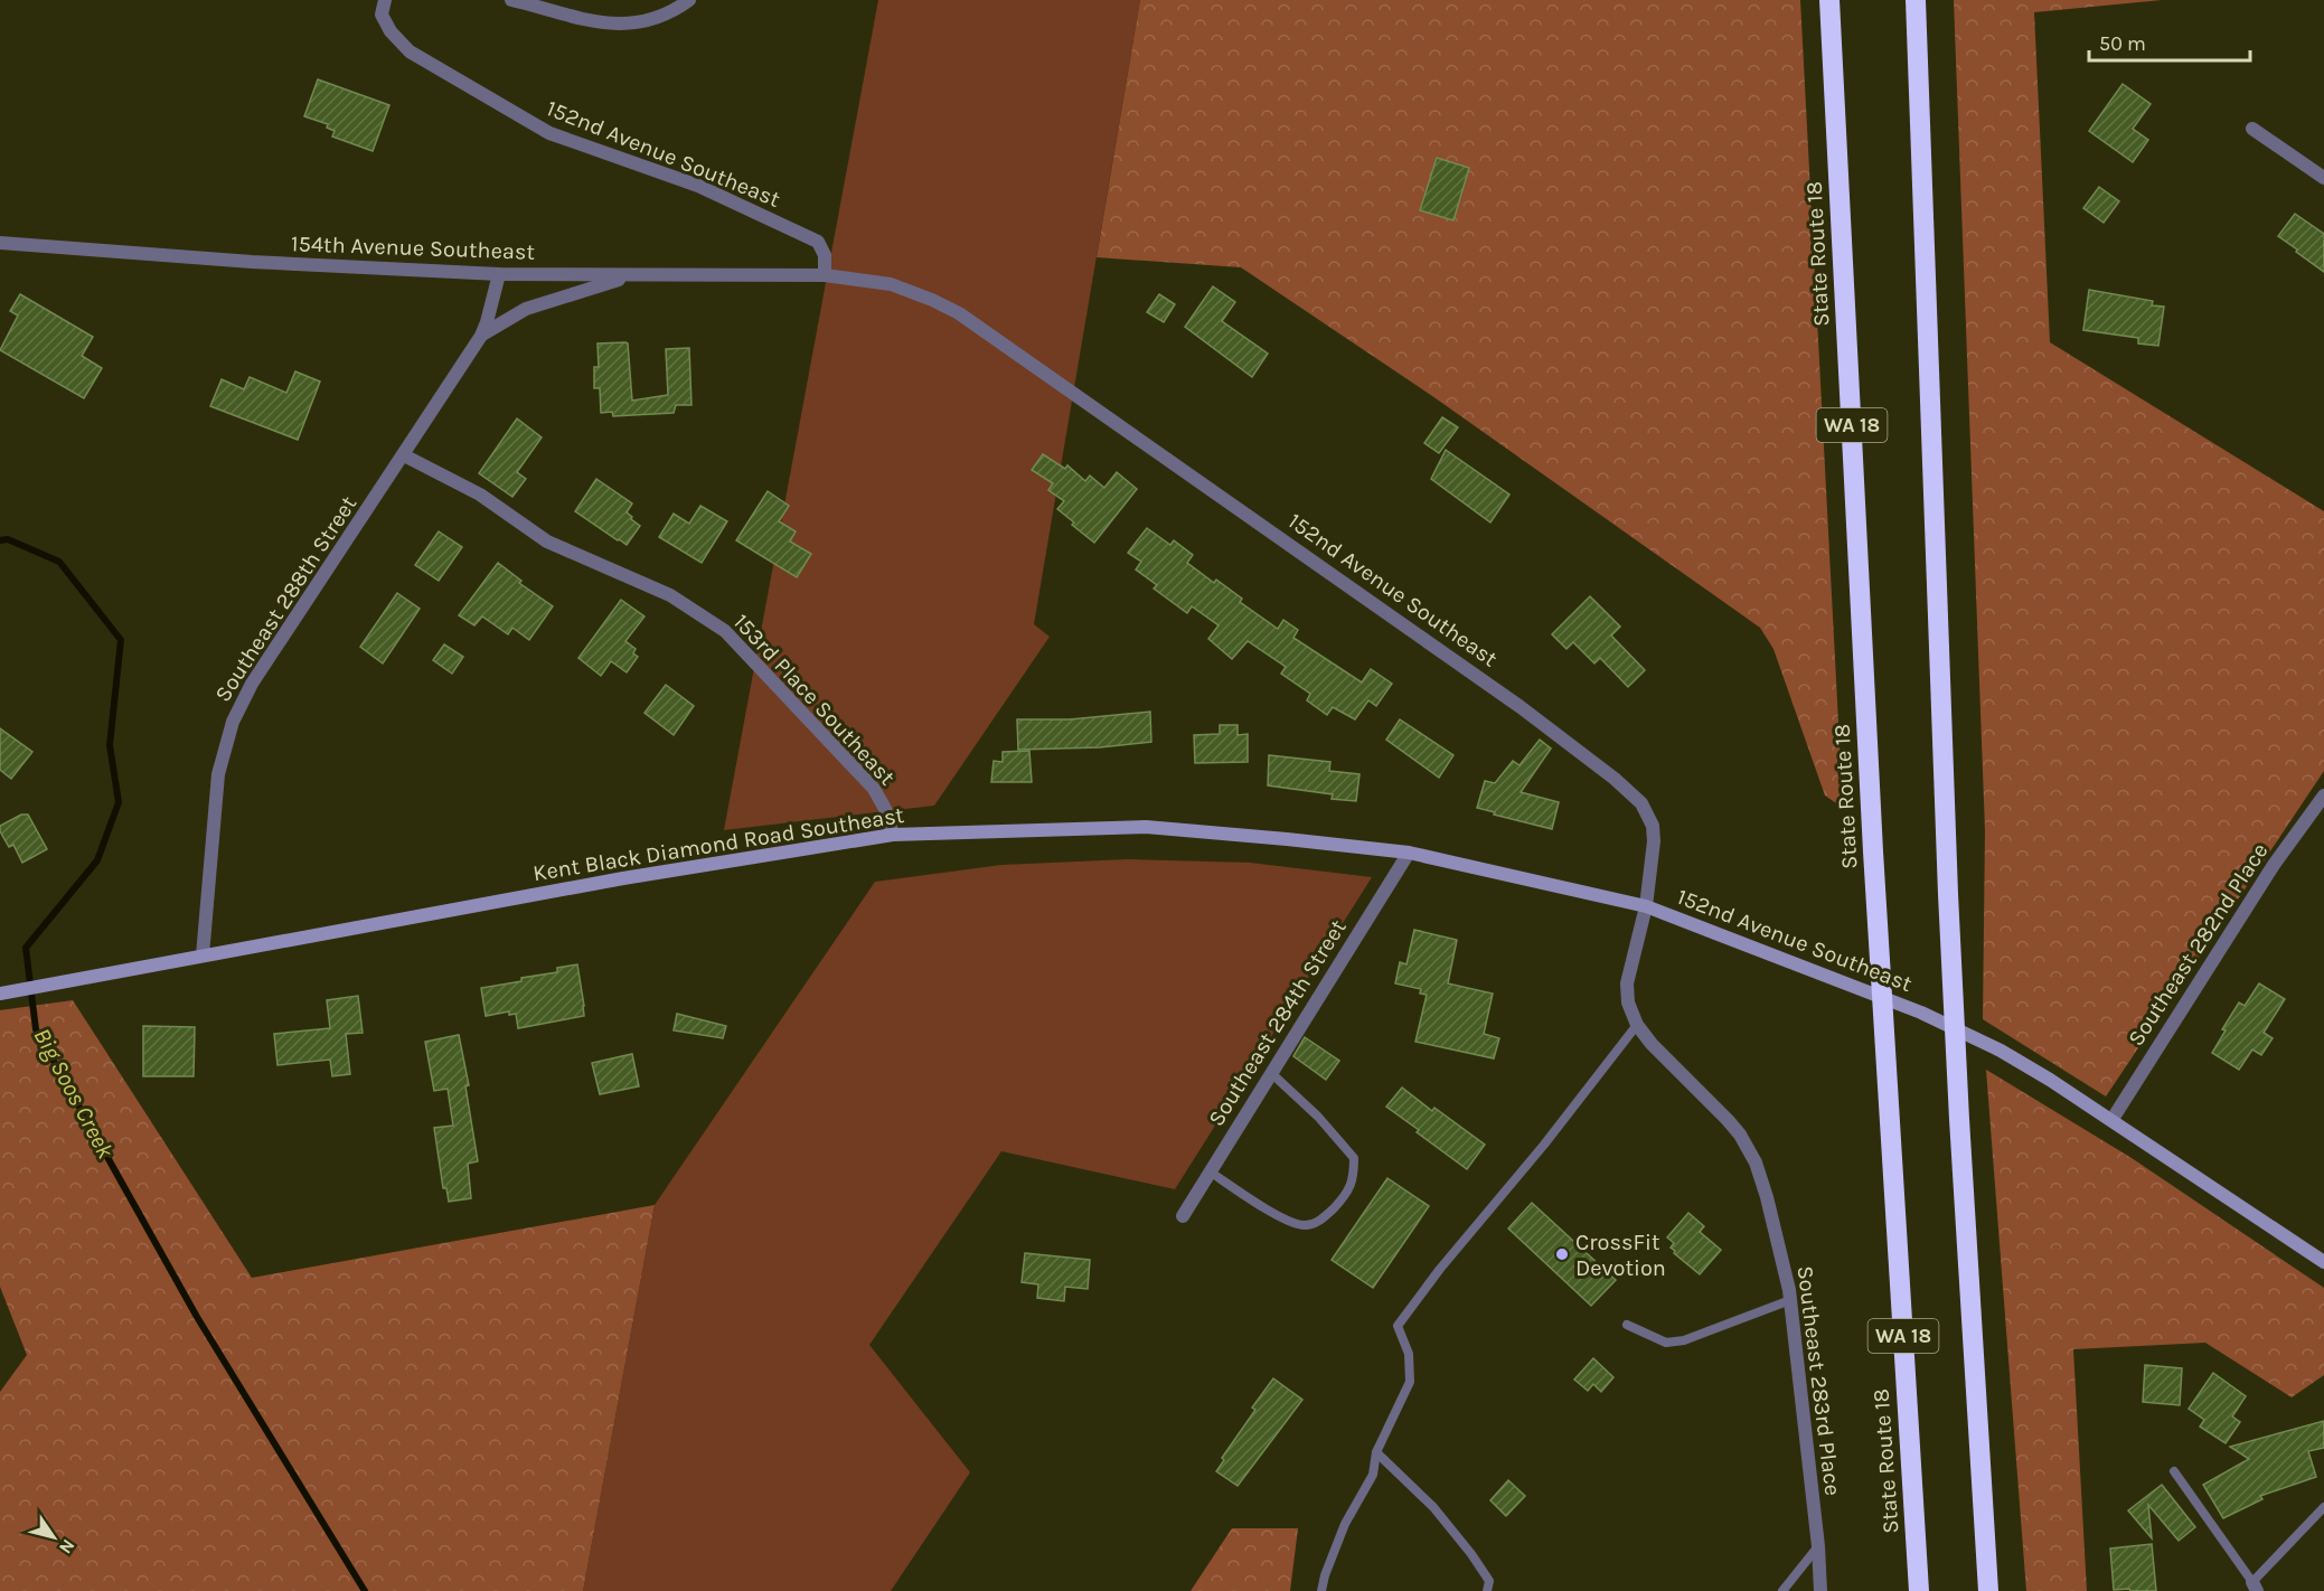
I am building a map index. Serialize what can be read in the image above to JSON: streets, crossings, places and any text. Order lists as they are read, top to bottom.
{
  "streets": {
    "highway": ["State Route 18", "WA 18"],
    "street": [
      "152nd Avenue Southeast",
      "154th Avenue Southeast",
      "Southeast 288th Street",
      "153rd Place Southeast",
      "Kent Black Diamond Road Southeast",
      "Southeast 282nd Place",
      "Southeast 284th Street",
      "Southeast 283rd Place"
    ]
  },
  "crossings": [
    ["152nd Avenue Southeast", "154th Avenue Southeast"],
    ["152nd Avenue Southeast", "Kent Black Diamond Road Southeast"],
    ["152nd Avenue Southeast", "Southeast 282nd Place"],
    ["152nd Avenue Southeast", "Southeast 283rd Place"],
    ["154th Avenue Southeast", "Southeast 288th Street"],
    ["Southeast 288th Street", "153rd Place Southeast"],
    ["Southeast 288th Street", "Kent Black Diamond Road Southeast"],
    ["153rd Place Southeast", "Kent Black Diamond Road Southeast"],
    ["Kent Black Diamond Road Southeast", "Southeast 284th Street"],
    ["Kent Black Diamond Road Southeast", "Southeast 283rd Place"]
  ],
  "water": ["Big Soos Creek"],
  "places": ["CrossFit Devotion"],
  "scale_bar": "50 m",
  "north": "bottom right"
}
